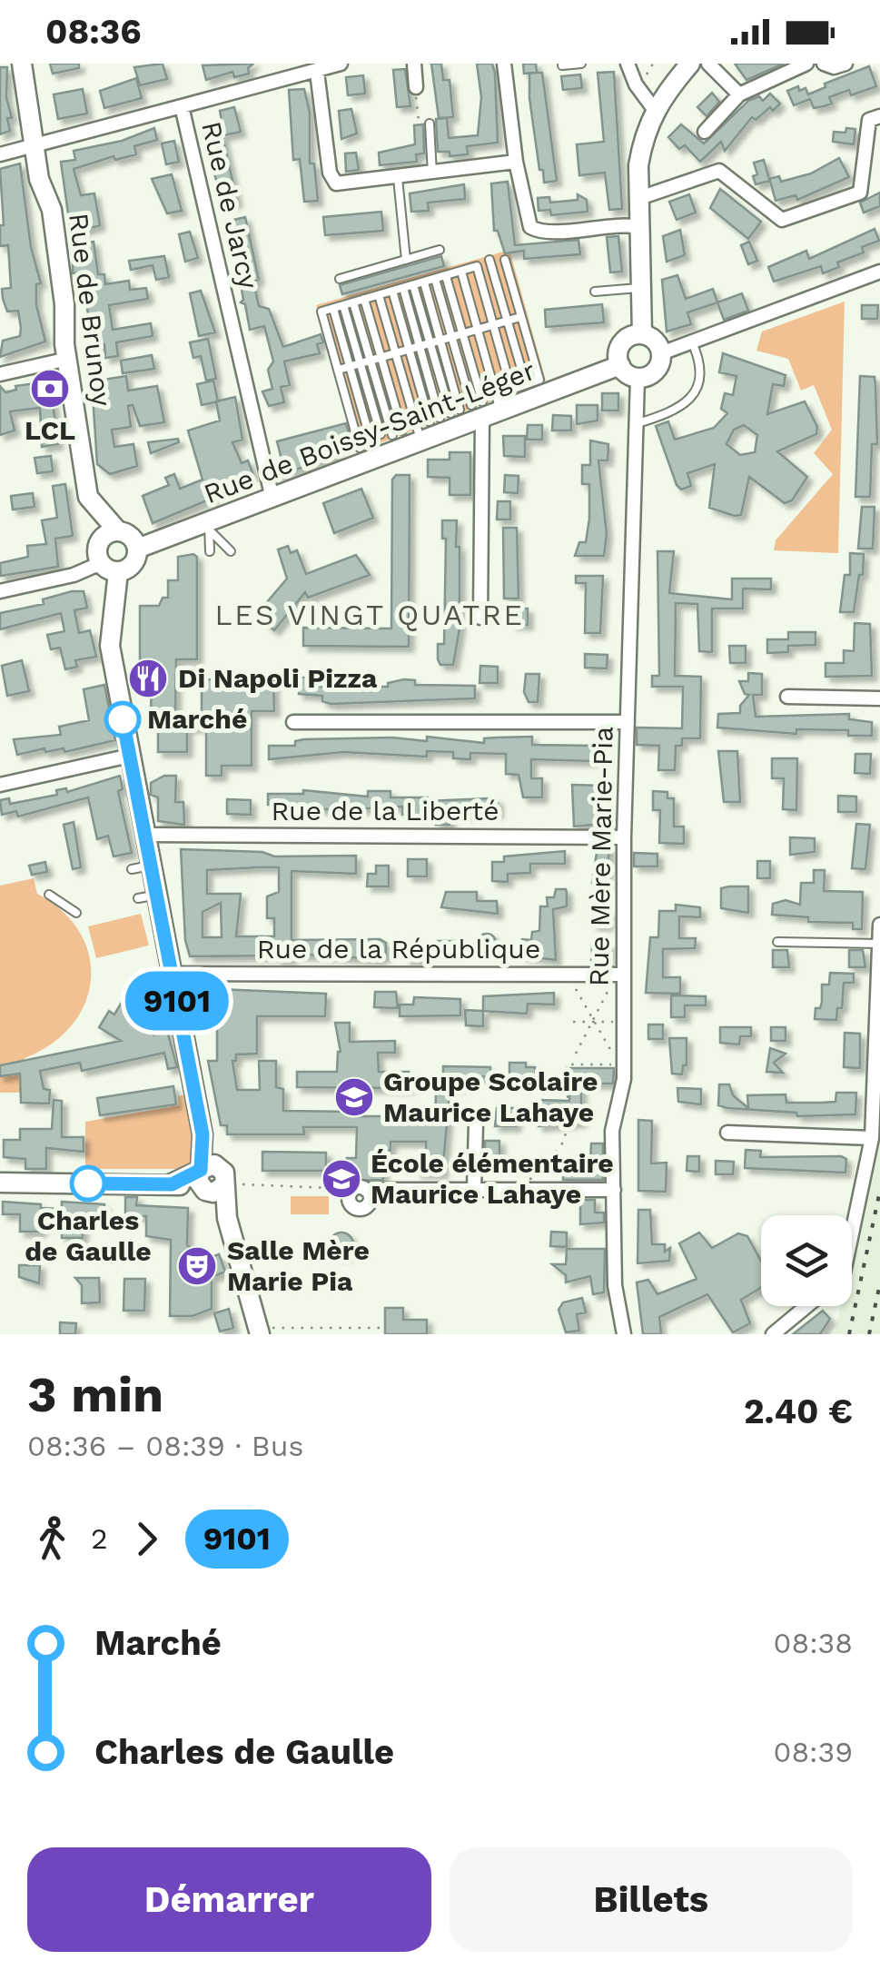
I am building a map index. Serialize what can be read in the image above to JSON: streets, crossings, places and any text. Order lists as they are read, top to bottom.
{
  "streets": {
    "main road": ["Rue de Brunoy", "Rue de Boissy-Saint-Léger"],
    "street": [
      "Rue de Jarcy",
      "Rue de la Liberté",
      "Rue Mère Marie-Pia",
      "Rue de la République"
    ]
  },
  "crossings": [
    ["Rue de Jarcy", "Rue de Brunoy"],
    ["Rue de Jarcy", "Rue de Boissy-Saint-Léger"],
    ["Rue de Brunoy", "Rue de Boissy-Saint-Léger"],
    ["Rue de Boissy-Saint-Léger", "Rue Mère Marie-Pia"],
    ["Rue de la Liberté", "Rue Mère Marie-Pia"],
    ["Rue Mère Marie-Pia", "Rue de la République"]
  ],
  "districts": ["LES VINGT QUATRE"],
  "places": {
    "bank": ["LCL"],
    "restaurant": ["Di Napoli Pizza"],
    "other": ["Marché", "Charles de Gaulle"],
    "school or university": ["Groupe Scolaire Maurice Lahaye", "École élémentaire Maurice Lahaye"],
    "theatre": ["Salle Mère Marie Pia"]
  },
  "lines": ["bus line 9101"],
  "page": {
    "status": "08:36",
    "on_map": "9101",
    "heading": ["3 min", "08:36 – 08:39 · Bus", "2.40 €"],
    "legs": ["2", "9101"],
    "list": [
      {
        "name": "Marché",
        "value": "08:38"
      },
      {
        "name": "Charles de Gaulle",
        "value": "08:39"
      }
    ],
    "buttons": ["Démarrer", "Billets"]
  }
}
